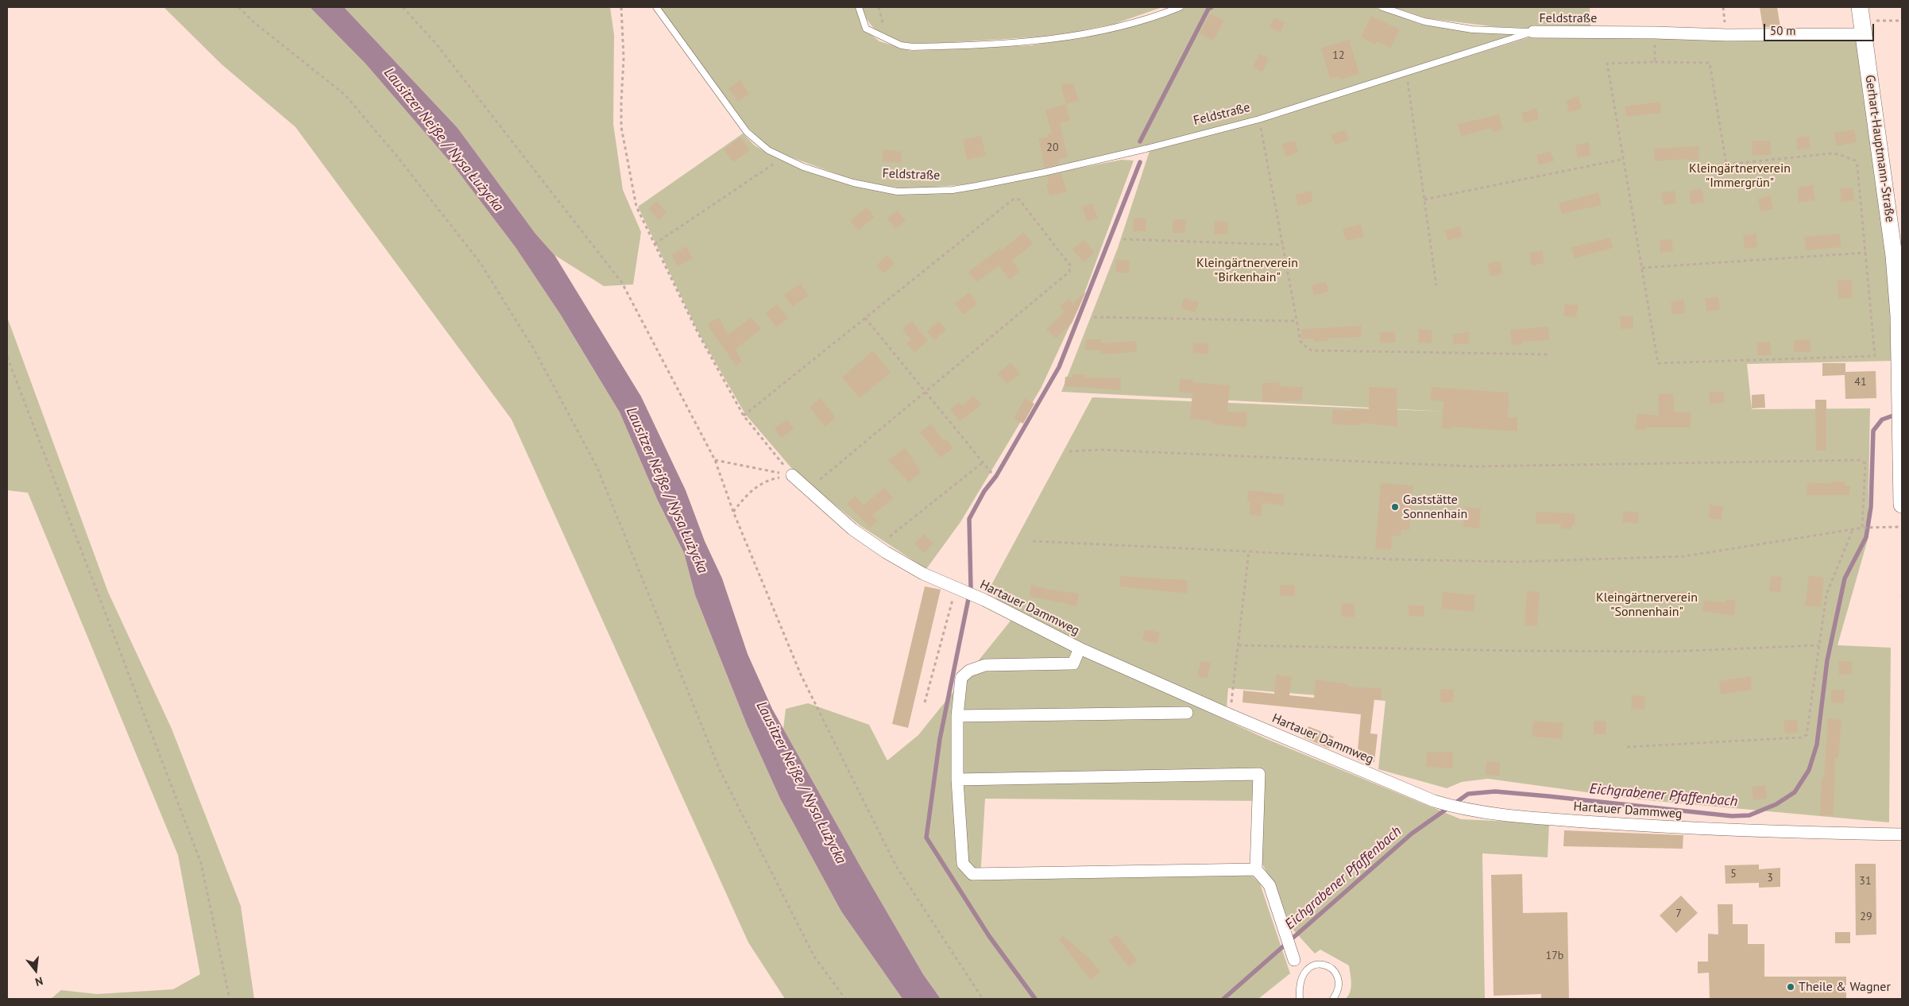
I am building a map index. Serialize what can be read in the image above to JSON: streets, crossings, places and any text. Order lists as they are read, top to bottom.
{
  "streets": {
    "main road": ["Gerhart-Hauptmann-Straße"],
    "street": ["Feldstraße", "Hartauer Dammweg"]
  },
  "crossings": [
    ["Feldstraße", "Gerhart-Hauptmann-Straße"]
  ],
  "water": ["Lausitzer Neiße / Nysa Łużycka", "Eichgrabener Pfaffenbach"],
  "parks": ["Kleingärtnerverein \"Immergrün\"", "Kleingärtnerverein \"Birkenhain\"", "Kleingärtnerverein \"Sonnenhain\""],
  "places": ["Gaststätte Sonnenhain", "Theile & Wagner"],
  "house_numbers": [
    "12",
    "20",
    "41",
    "5",
    "3",
    "31",
    "7",
    "29",
    "17b"
  ],
  "scale_bar": "50 m",
  "north": "bottom"
}
